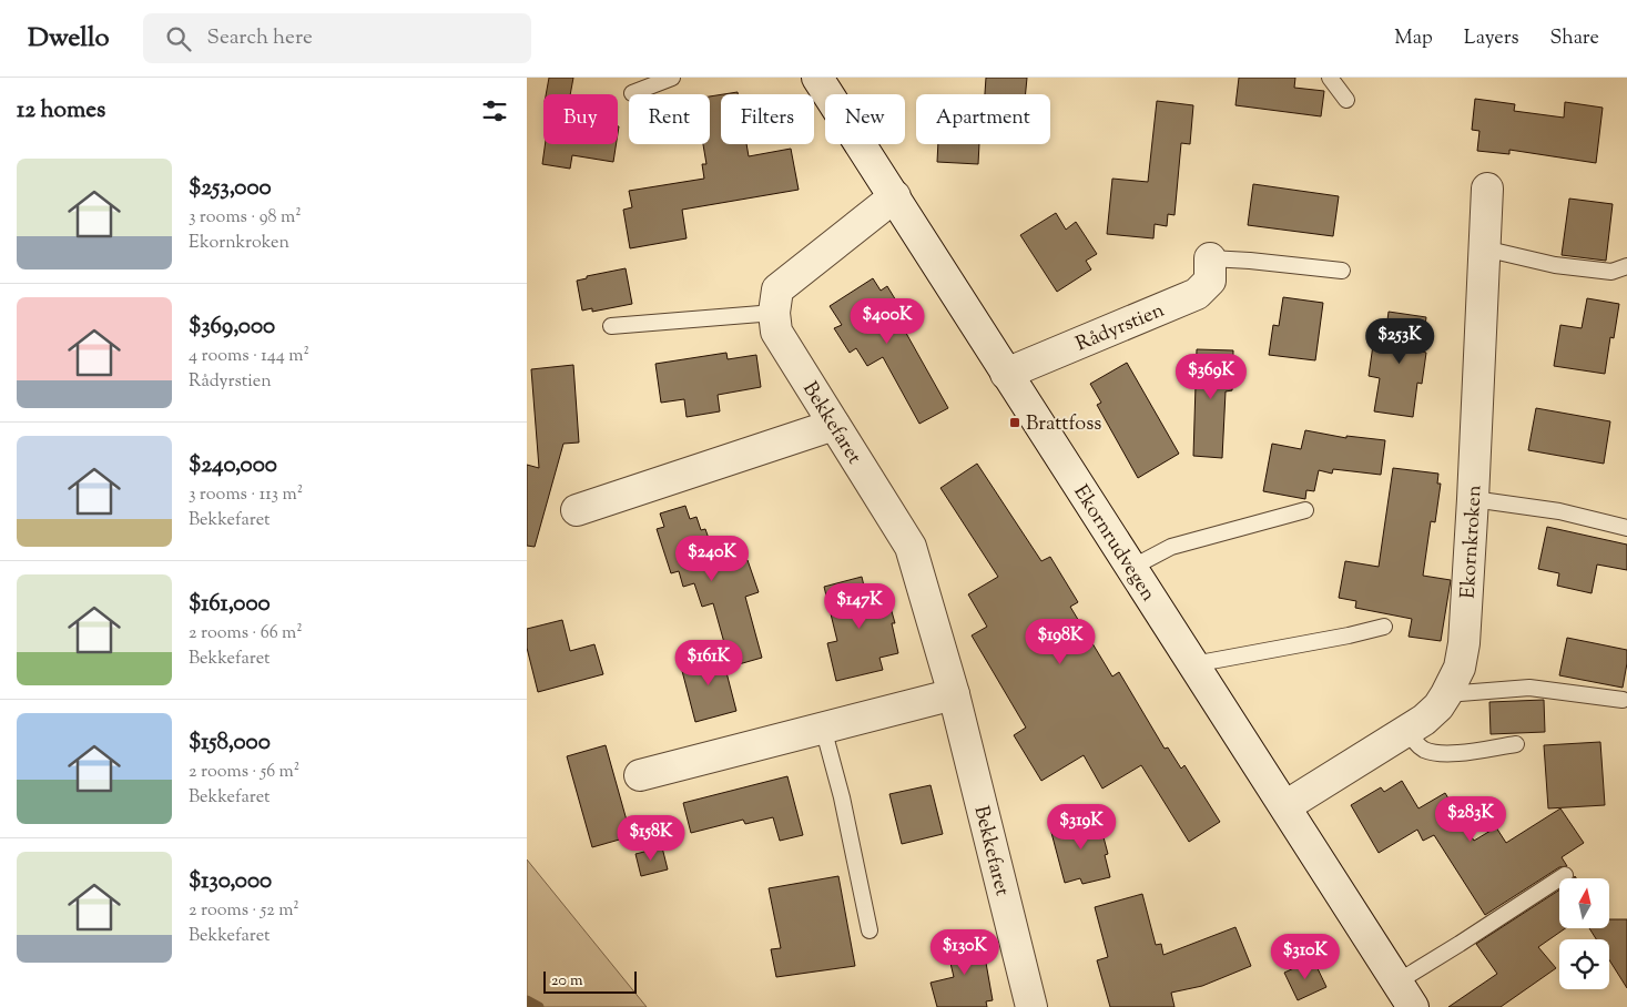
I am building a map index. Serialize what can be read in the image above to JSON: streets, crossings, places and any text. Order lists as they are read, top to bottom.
{
  "streets": {
    "street": [
      "Rådyrstien",
      "Bekkefaret",
      "Ekornrudvegen",
      "Ekornkroken"
    ]
  },
  "crossings": [
    ["Rådyrstien", "Ekornrudvegen"],
    ["Bekkefaret", "Ekornrudvegen"],
    ["Ekornrudvegen", "Ekornkroken"]
  ],
  "places": {
    "transit": ["Brattfoss"]
  },
  "scale_bar": "20 m",
  "north": "top",
  "page": {
    "header": "Dwello",
    "search": "Search here",
    "nav": ["Map", "Layers", "Share"],
    "heading": "12 homes",
    "chip": [
      "Buy",
      "Rent",
      "Filters",
      "New",
      "Apartment"
    ],
    "list": [
      {
        "name": "$253,000",
        "note": "3 rooms · 98 m² · Ekornkroken"
      },
      {
        "name": "$369,000",
        "note": "4 rooms · 144 m² · Rådyrstien"
      },
      {
        "name": "$240,000",
        "note": "3 rooms · 113 m² · Bekkefaret"
      },
      {
        "name": "$161,000",
        "note": "2 rooms · 66 m² · Bekkefaret"
      },
      {
        "name": "$158,000",
        "note": "2 rooms · 56 m² · Bekkefaret"
      },
      {
        "name": "$130,000",
        "note": "2 rooms · 52 m² · Bekkefaret"
      }
    ],
    "price": [
      "$400K",
      "$253K",
      "$369K",
      "$240K",
      "$147K",
      "$198K",
      "$161K",
      "$283K",
      "$319K",
      "$158K",
      "$130K",
      "$310K"
    ],
    "scale": "20 m"
  }
}
